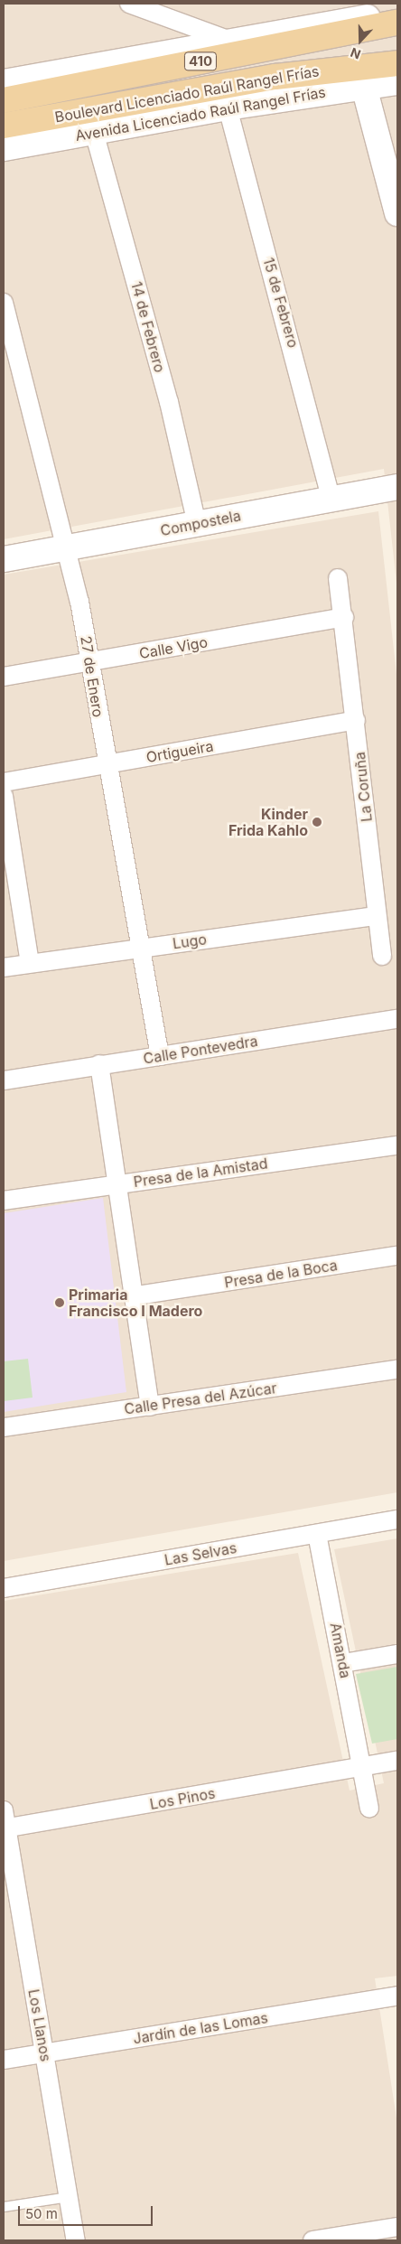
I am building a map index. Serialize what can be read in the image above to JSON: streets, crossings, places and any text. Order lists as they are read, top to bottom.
{
  "streets": {
    "main road": ["410", "Boulevard Licenciado Raúl Rangel Frías"],
    "street": [
      "Avenida Licenciado Raúl Rangel Frías",
      "15 de Febrero",
      "14 de Febrero",
      "Compostela",
      "Calle Vigo",
      "27 de Enero",
      "Ortigueira",
      "La Coruña",
      "Lugo",
      "Calle Pontevedra",
      "Presa de la Amistad",
      "Presa de la Boca",
      "Calle Presa del Azúcar",
      "Las Selvas",
      "Amanda",
      "Los Pinos",
      "Los Llanos",
      "Jardín de las Lomas"
    ]
  },
  "crossings": [
    ["Avenida Licenciado Raúl Rangel Frías", "15 de Febrero"],
    ["Avenida Licenciado Raúl Rangel Frías", "14 de Febrero"],
    ["15 de Febrero", "Compostela"],
    ["14 de Febrero", "Compostela"],
    ["Compostela", "27 de Enero"],
    ["Calle Vigo", "27 de Enero"],
    ["Calle Vigo", "La Coruña"],
    ["27 de Enero", "Ortigueira"],
    ["27 de Enero", "Lugo"],
    ["27 de Enero", "Calle Pontevedra"],
    ["Ortigueira", "La Coruña"],
    ["La Coruña", "Lugo"],
    ["Las Selvas", "Amanda"],
    ["Amanda", "Los Pinos"],
    ["Los Pinos", "Los Llanos"],
    ["Los Llanos", "Jardín de las Lomas"]
  ],
  "places": ["Kinder Frida Kahlo", "Primaria Francisco I Madero"],
  "scale_bar": "50 m",
  "north": "bottom"
}
